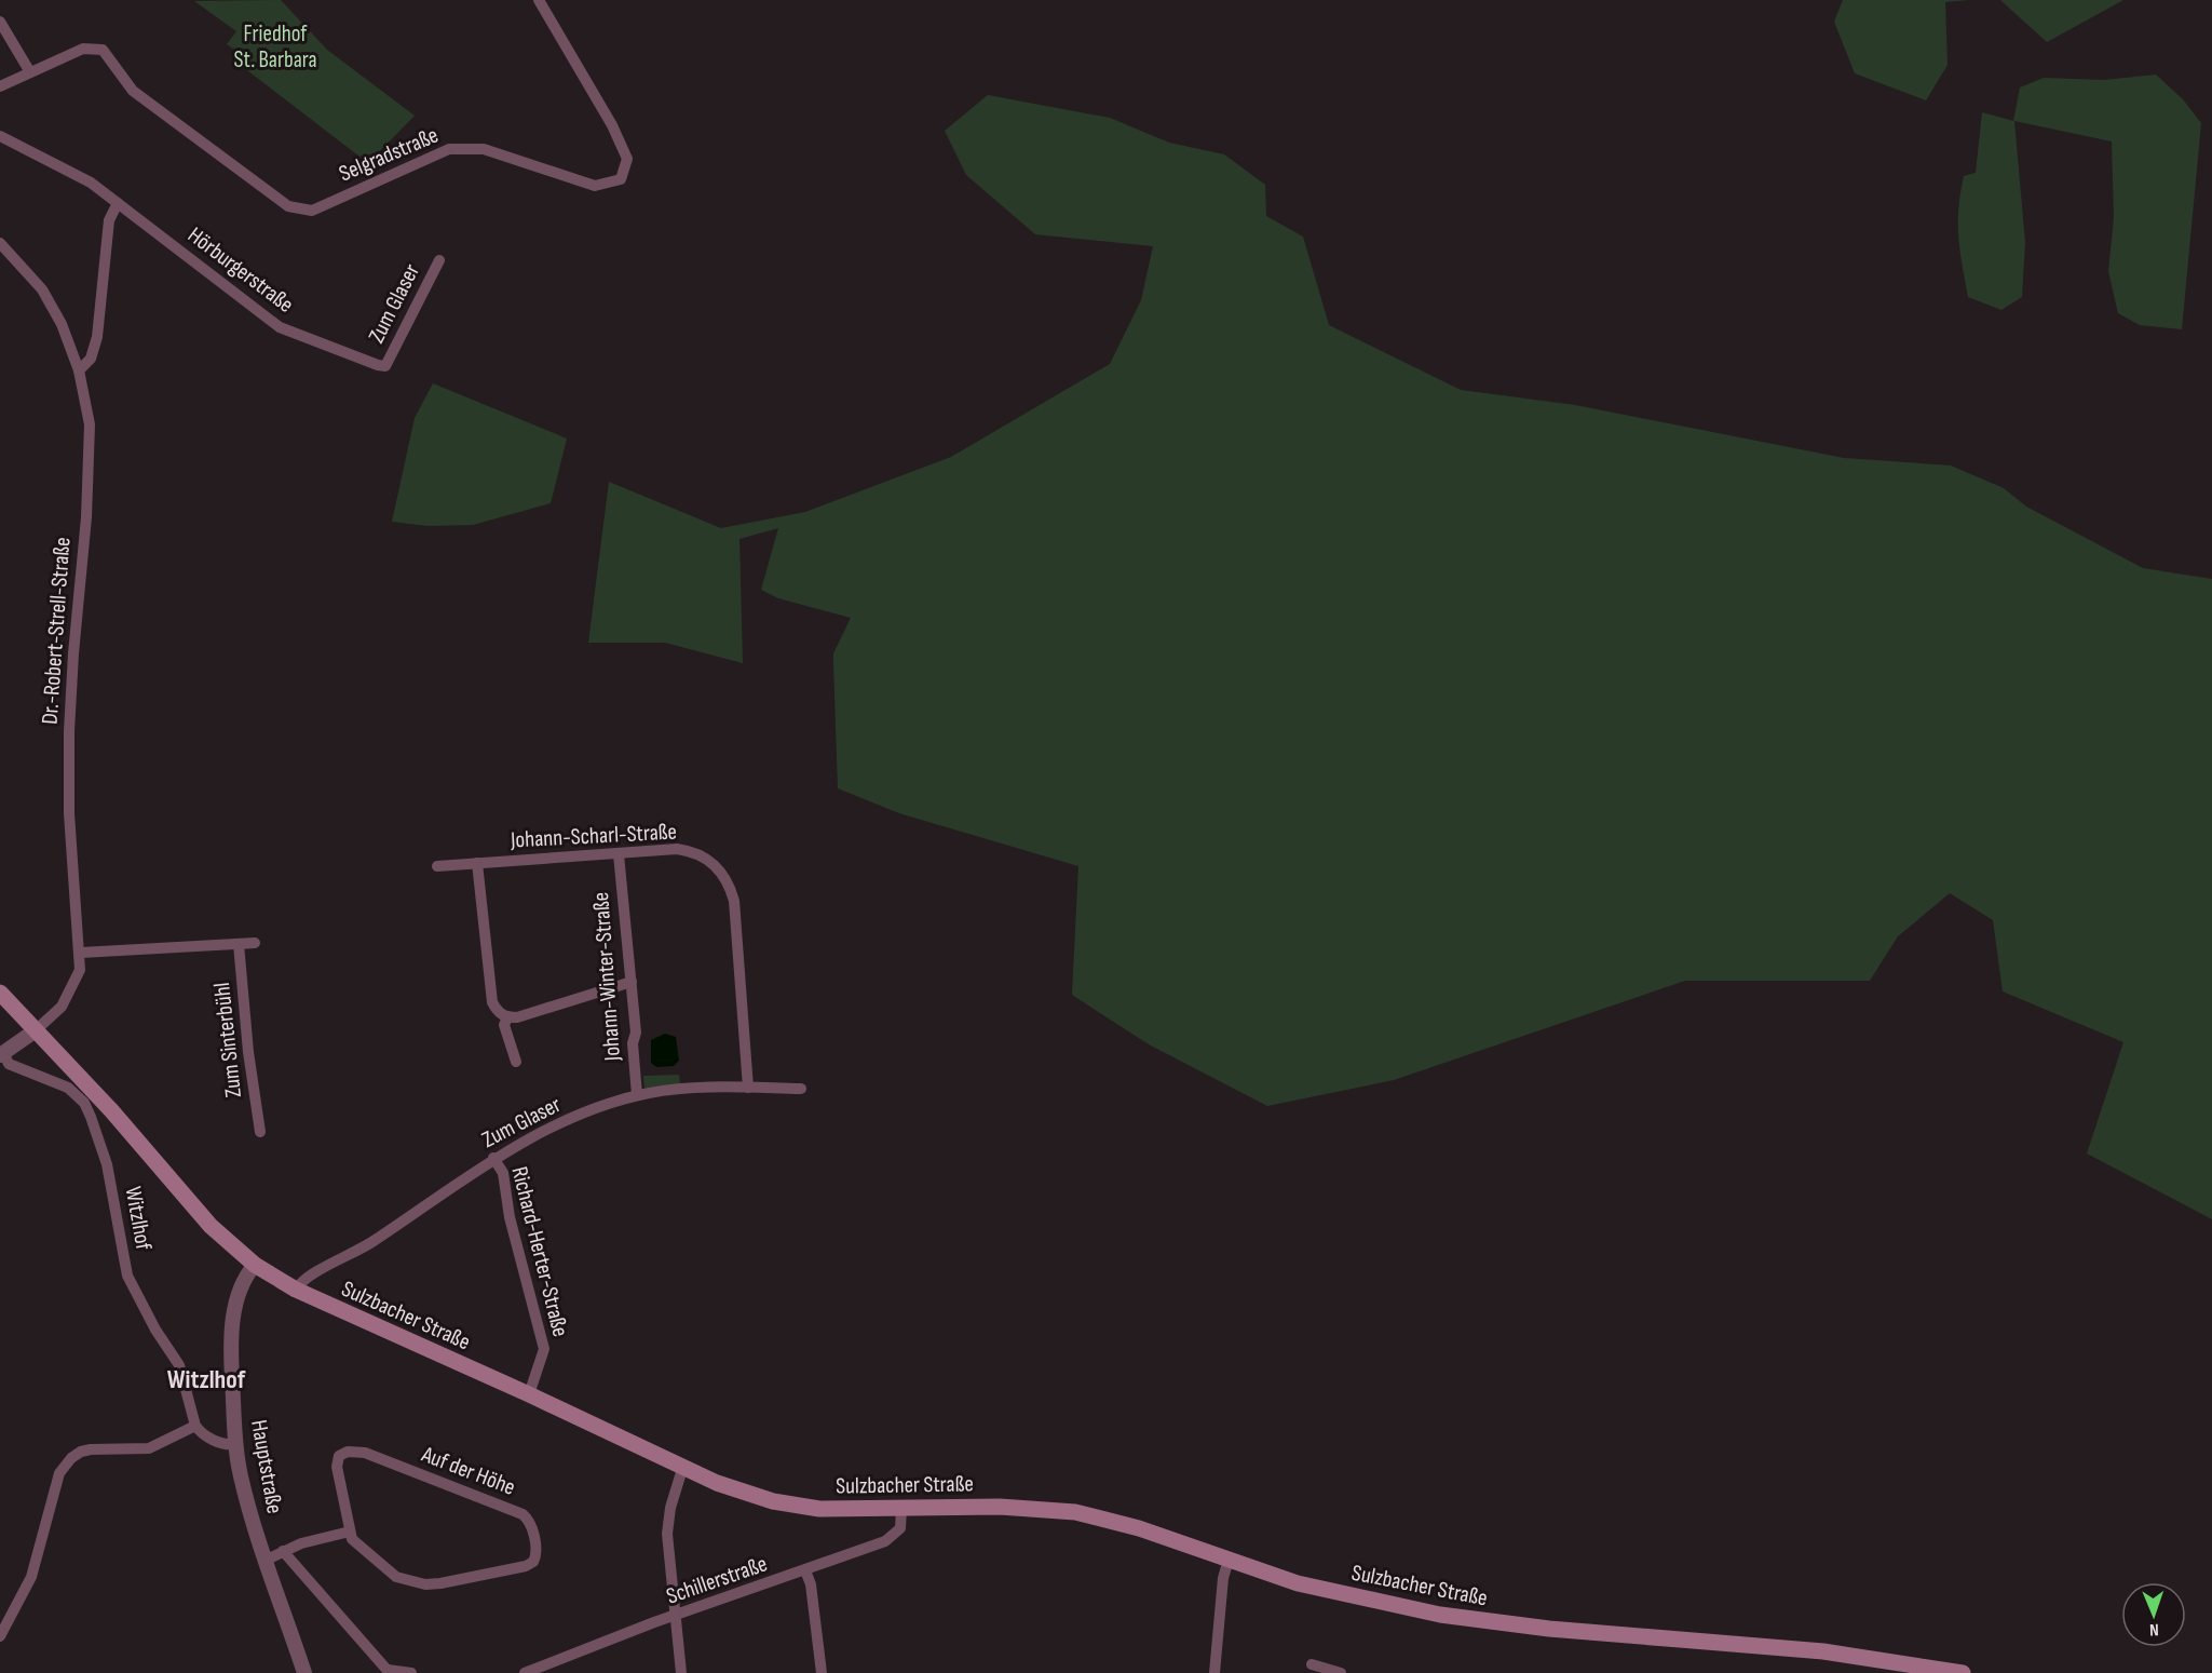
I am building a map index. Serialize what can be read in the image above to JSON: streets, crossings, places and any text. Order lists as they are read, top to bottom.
{
  "streets": {
    "main road": ["Sulzbacher Straße"],
    "street": [
      "Selgradstraße",
      "Hörburgerstraße",
      "Zum Glaser",
      "Dr.-Robert-Strell-Straße",
      "Johann-Scharl-Straße",
      "Johann-Winter-Straße",
      "Zum Sinterbühl",
      "Witzlhof",
      "Richard-Herter-Straße",
      "Hauptstraße",
      "Auf der Höhe",
      "Schillerstraße"
    ]
  },
  "crossings": [
    ["Hörburgerstraße", "Zum Glaser"],
    ["Zum Glaser", "Johann-Scharl-Straße"],
    ["Zum Glaser", "Johann-Winter-Straße"],
    ["Zum Glaser", "Richard-Herter-Straße"],
    ["Zum Glaser", "Sulzbacher Straße"],
    ["Dr.-Robert-Strell-Straße", "Sulzbacher Straße"],
    ["Johann-Scharl-Straße", "Johann-Winter-Straße"],
    ["Richard-Herter-Straße", "Sulzbacher Straße"],
    ["Sulzbacher Straße", "Hauptstraße"],
    ["Sulzbacher Straße", "Schillerstraße"]
  ],
  "districts": ["Witzlhof"],
  "parks": ["Friedhof St. Barbara"],
  "north": "bottom"
}
